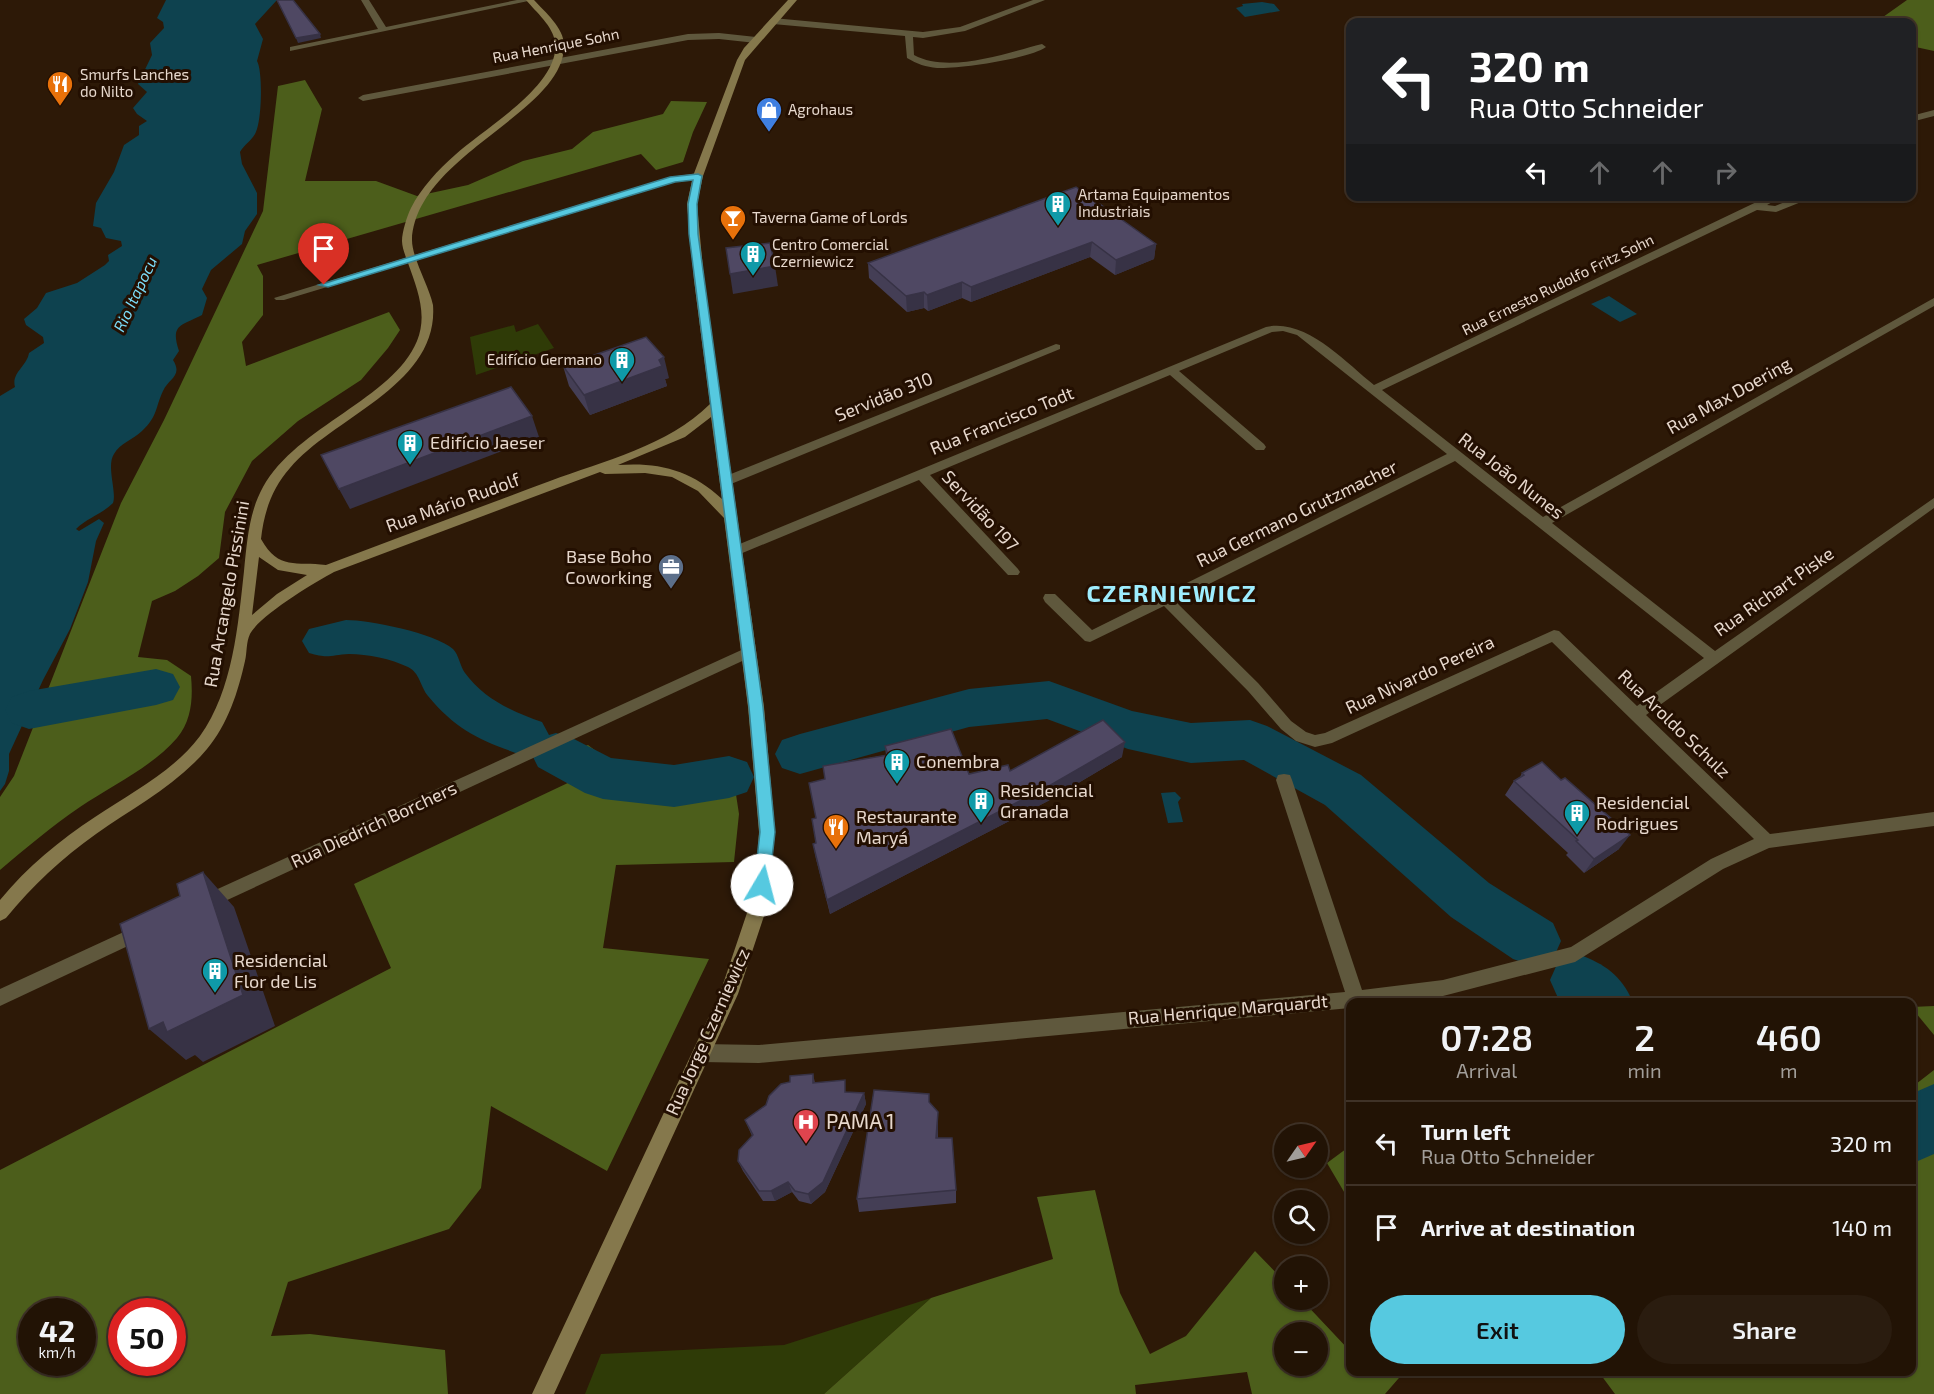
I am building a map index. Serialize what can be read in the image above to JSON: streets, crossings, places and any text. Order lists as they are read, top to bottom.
{
  "streets": {
    "main road": ["Rua Mário Rudolf", "Rua Arcangelo Pissinini", "Rua Jorge Czerniewicz"],
    "street": [
      "Rua Henrique Sohn",
      "Rua Ernesto Rudolfo Fritz Sohn",
      "Rua Max Doering",
      "Servidão 310",
      "Rua Francisco Todt",
      "Rua João Nunes",
      "Servidão 197",
      "Rua Germano Grutzmacher",
      "Rua Richart Piske",
      "Rua Nivardo Pereira",
      "Rua Aroldo Schulz",
      "Rua Diedrich Borchers",
      "Rua Henrique Marquardt"
    ]
  },
  "crossings": [
    ["Rua Henrique Sohn", "Rua Arcangelo Pissinini"],
    ["Rua Henrique Sohn", "Rua Jorge Czerniewicz"],
    ["Rua Ernesto Rudolfo Fritz Sohn", "Rua João Nunes"],
    ["Rua Max Doering", "Rua João Nunes"],
    ["Servidão 310", "Rua Jorge Czerniewicz"],
    ["Rua Francisco Todt", "Rua João Nunes"],
    ["Rua Francisco Todt", "Servidão 197"],
    ["Rua Francisco Todt", "Rua Jorge Czerniewicz"],
    ["Rua João Nunes", "Rua Germano Grutzmacher"],
    ["Rua João Nunes", "Rua Richart Piske"],
    ["Rua Mário Rudolf", "Rua Arcangelo Pissinini"],
    ["Rua Mário Rudolf", "Rua Jorge Czerniewicz"],
    ["Rua Germano Grutzmacher", "Rua Nivardo Pereira"],
    ["Rua Richart Piske", "Rua Aroldo Schulz"],
    ["Rua Nivardo Pereira", "Rua Aroldo Schulz"],
    ["Rua Aroldo Schulz", "Rua Henrique Marquardt"],
    ["Rua Diedrich Borchers", "Rua Jorge Czerniewicz"],
    ["Rua Henrique Marquardt", "Rua Jorge Czerniewicz"]
  ],
  "districts": ["CZERNIEWICZ"],
  "water": ["Rio Itapocu"],
  "places": {
    "restaurant": ["Smurfs Lanches do Nilto", "Restaurante Maryá"],
    "shop": ["Agrohaus"],
    "building": [
      "Artama Equipamentos Industriais",
      "Centro Comercial Czerniewicz",
      "Edifício Germano",
      "Edifício Jaeser",
      "Conembra",
      "Residencial Granada",
      "Residencial Rodrigues",
      "Residencial Flor de Lis"
    ],
    "bar": ["Taverna Game of Lords"],
    "office": ["Base Boho Coworking"],
    "hospital": ["PAMA 1"]
  },
  "north": "top right",
  "page": {
    "turn": ["320 m", "Rua Otto Schneider"],
    "eta": [
      "07:28",
      "Arrival",
      "2",
      "min",
      "460",
      "m"
    ],
    "list": [
      {
        "name": "Turn left",
        "note": "Rua Otto Schneider",
        "value": "320 m"
      },
      {
        "name": "Arrive at destination",
        "value": "140 m"
      }
    ],
    "map_buttons": ["+", "−"],
    "buttons": ["Exit", "Share"],
    "speed": "42 km/h",
    "limit": "50"
  }
}
